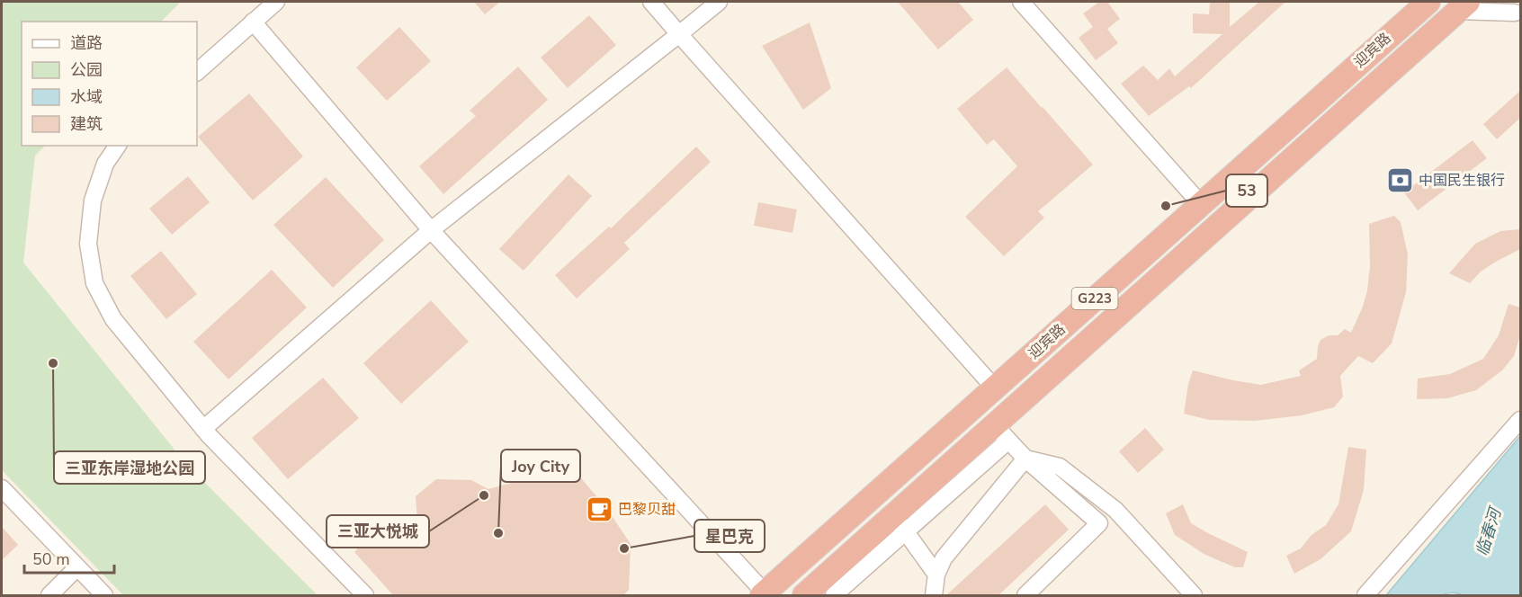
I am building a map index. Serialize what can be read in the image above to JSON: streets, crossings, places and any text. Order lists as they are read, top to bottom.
{
  "streets": {
    "highway": ["迎宾路", "G223"]
  },
  "water": ["临春河"],
  "places": {
    "bank": ["中国民生银行"],
    "other": [
      "53",
      "三亚东岸湿地公园",
      "三亚大悦城",
      "Joy City",
      "星巴克"
    ],
    "cafe": ["巴黎贝甜"]
  },
  "legend": [
    "道路",
    "公园",
    "水域",
    "建筑"
  ],
  "scale_bar": "50 m"
}
